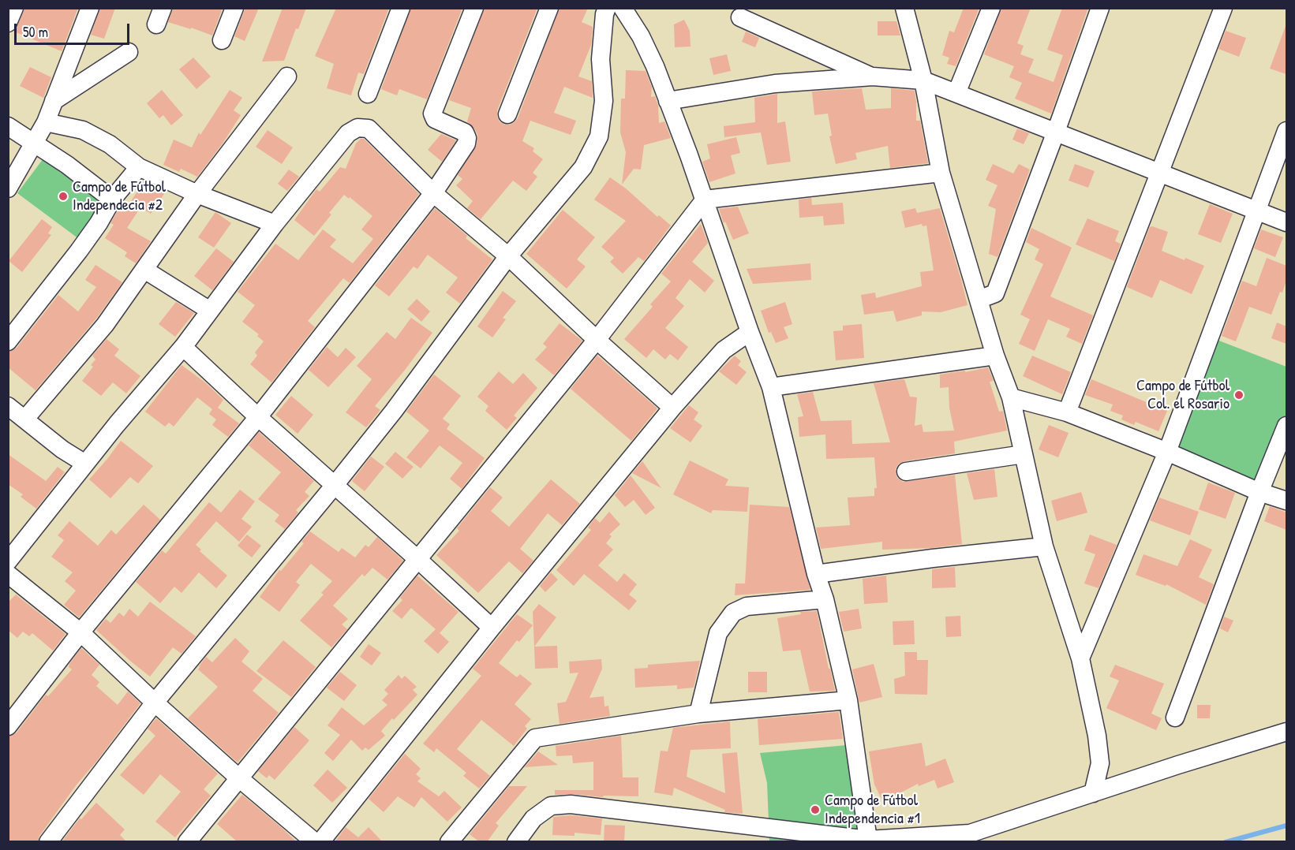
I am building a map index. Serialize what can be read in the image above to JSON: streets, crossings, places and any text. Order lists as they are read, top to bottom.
{
  "places": ["Campo de Fútbol Independecia #2", "Campo de Fútbol Col. el Rosario", "Campo de Fútbol Independencia #1"],
  "scale_bar": "50 m"
}
